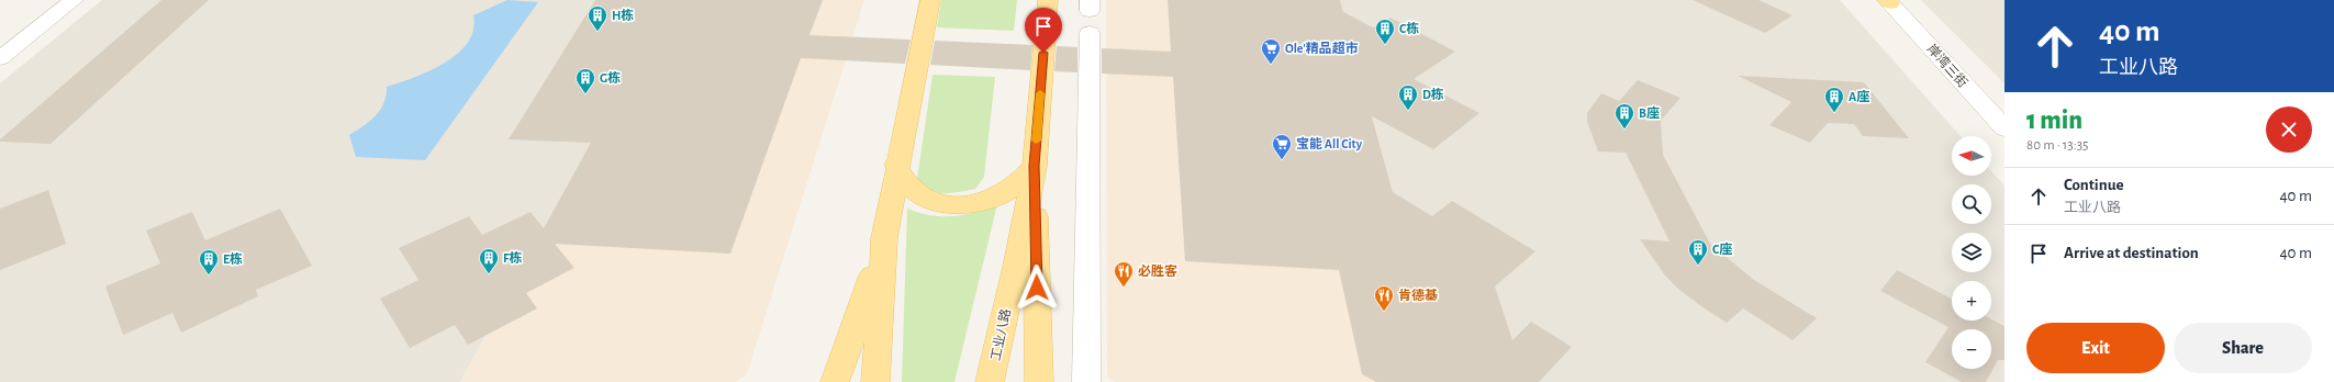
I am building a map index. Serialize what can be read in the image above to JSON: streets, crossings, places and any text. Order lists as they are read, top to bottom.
{
  "streets": {
    "main road": ["工业八路"],
    "street": ["岸湾三街"]
  },
  "places": {
    "building": [
      "H栋",
      "C栋",
      "G栋",
      "D栋",
      "A座",
      "B座",
      "C座",
      "F栋",
      "E栋"
    ],
    "supermarket": ["Ole'精品超市", "宝能 All City"],
    "restaurant": ["必胜客", "肯德基"]
  },
  "north": "left",
  "page": {
    "turn": ["40 m", "工业八路"],
    "heading": ["1 min", "80 m · 13:35"],
    "map_buttons": ["+", "−"],
    "list": [
      {
        "name": "Continue",
        "note": "工业八路",
        "value": "40 m"
      },
      {
        "name": "Arrive at destination",
        "value": "40 m"
      }
    ],
    "buttons": ["Exit", "Share"]
  }
}
